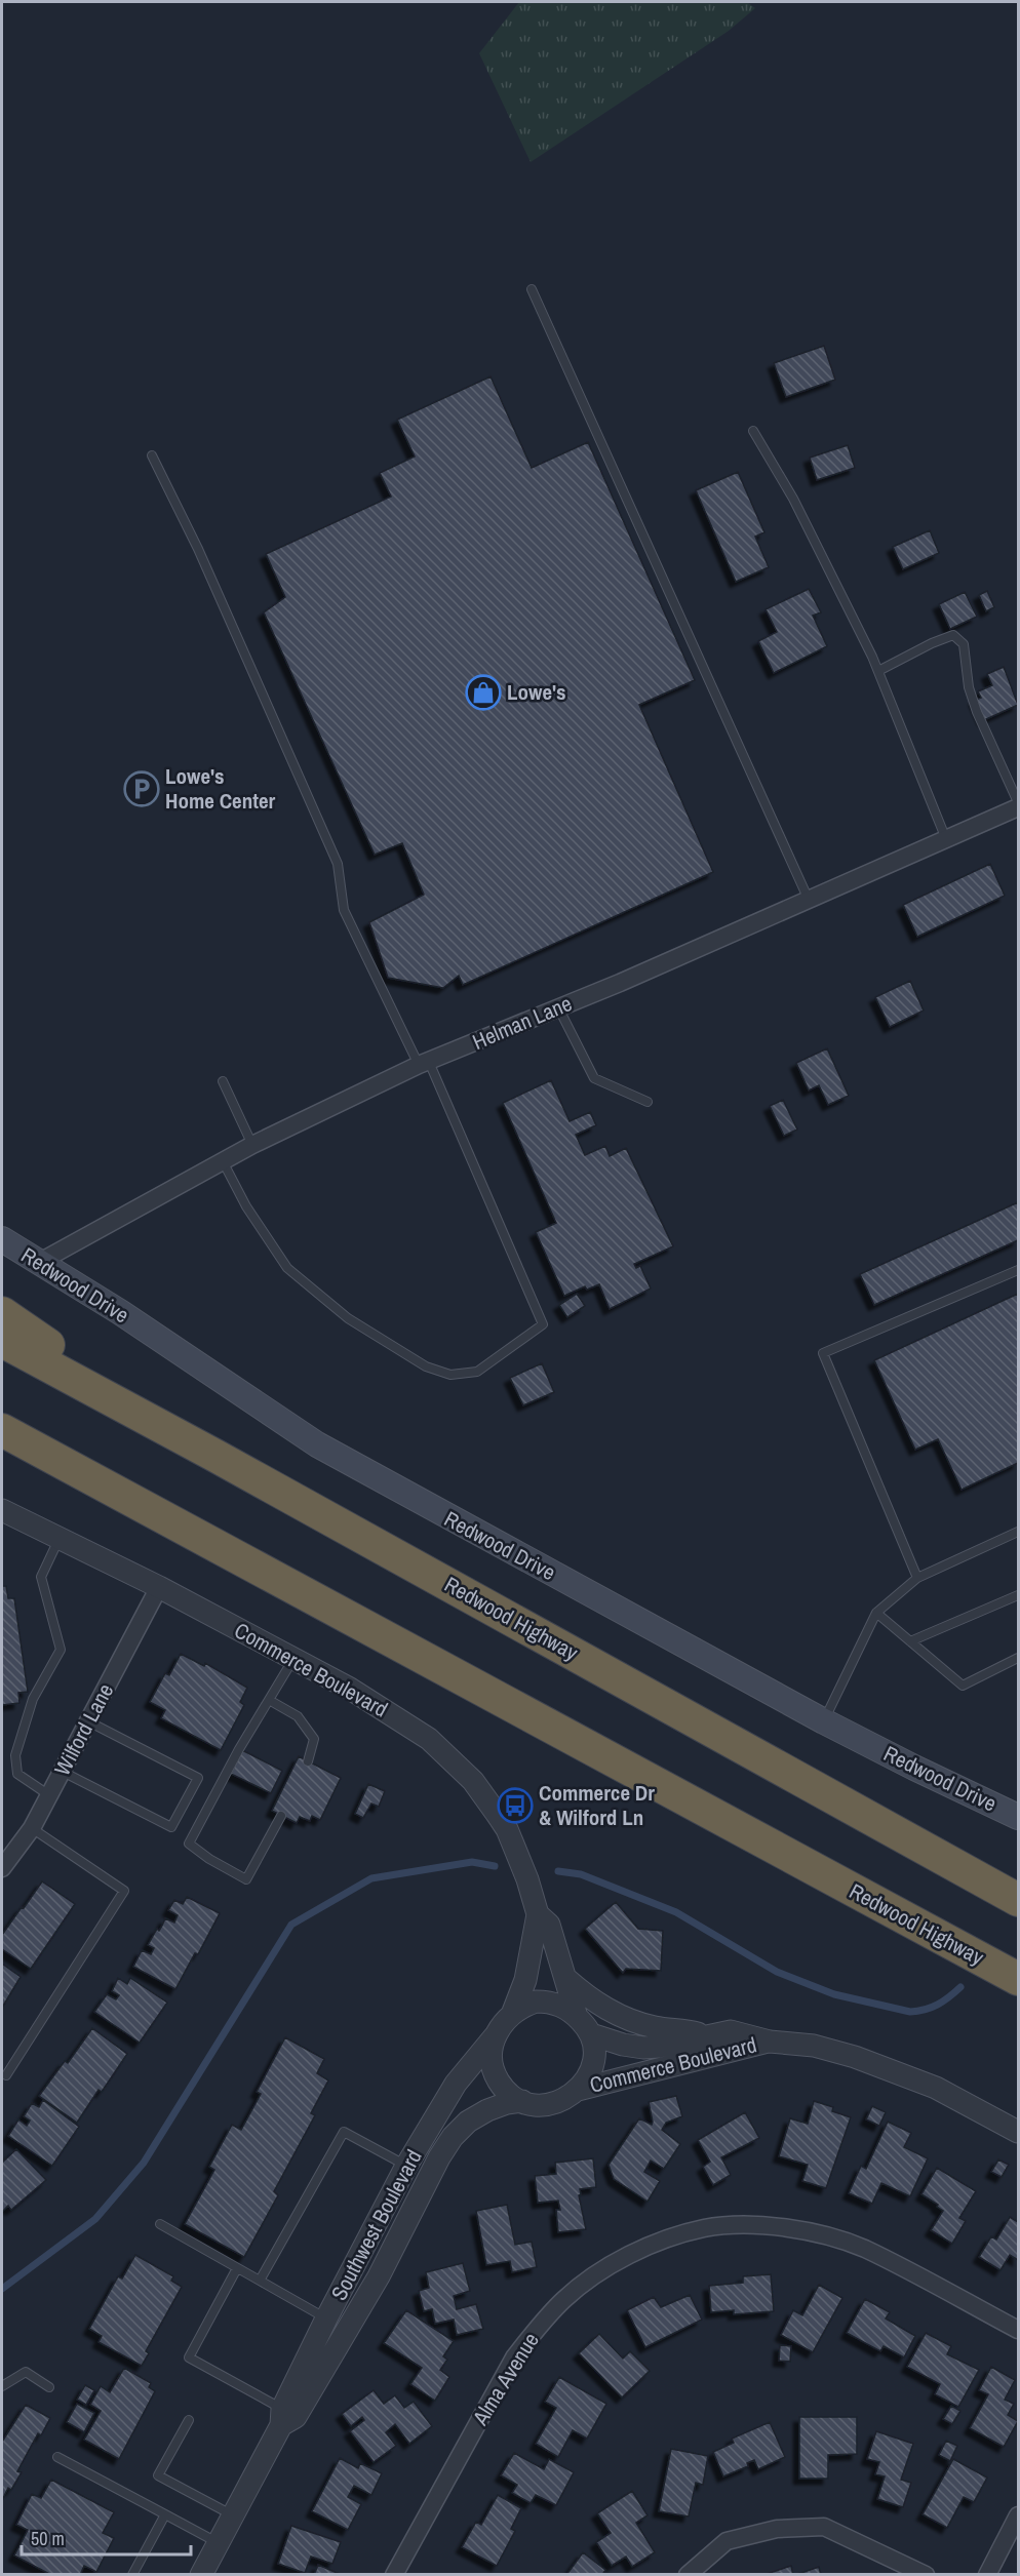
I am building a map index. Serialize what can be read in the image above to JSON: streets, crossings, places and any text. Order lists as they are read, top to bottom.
{
  "streets": {
    "highway": ["Redwood Highway"],
    "main road": ["Redwood Drive"],
    "street": [
      "Helman Lane",
      "Commerce Boulevard",
      "Wilford Lane",
      "Southwest Boulevard",
      "Alma Avenue"
    ]
  },
  "crossings": [
    ["Helman Lane", "Redwood Drive"],
    ["Commerce Boulevard", "Wilford Lane"],
    ["Commerce Boulevard", "Southwest Boulevard"]
  ],
  "places": {
    "shop": ["Lowe's"],
    "parking": ["Lowe's Home Center"],
    "bus stop": ["Commerce Dr & Wilford Ln"]
  },
  "scale_bar": "50 m"
}
